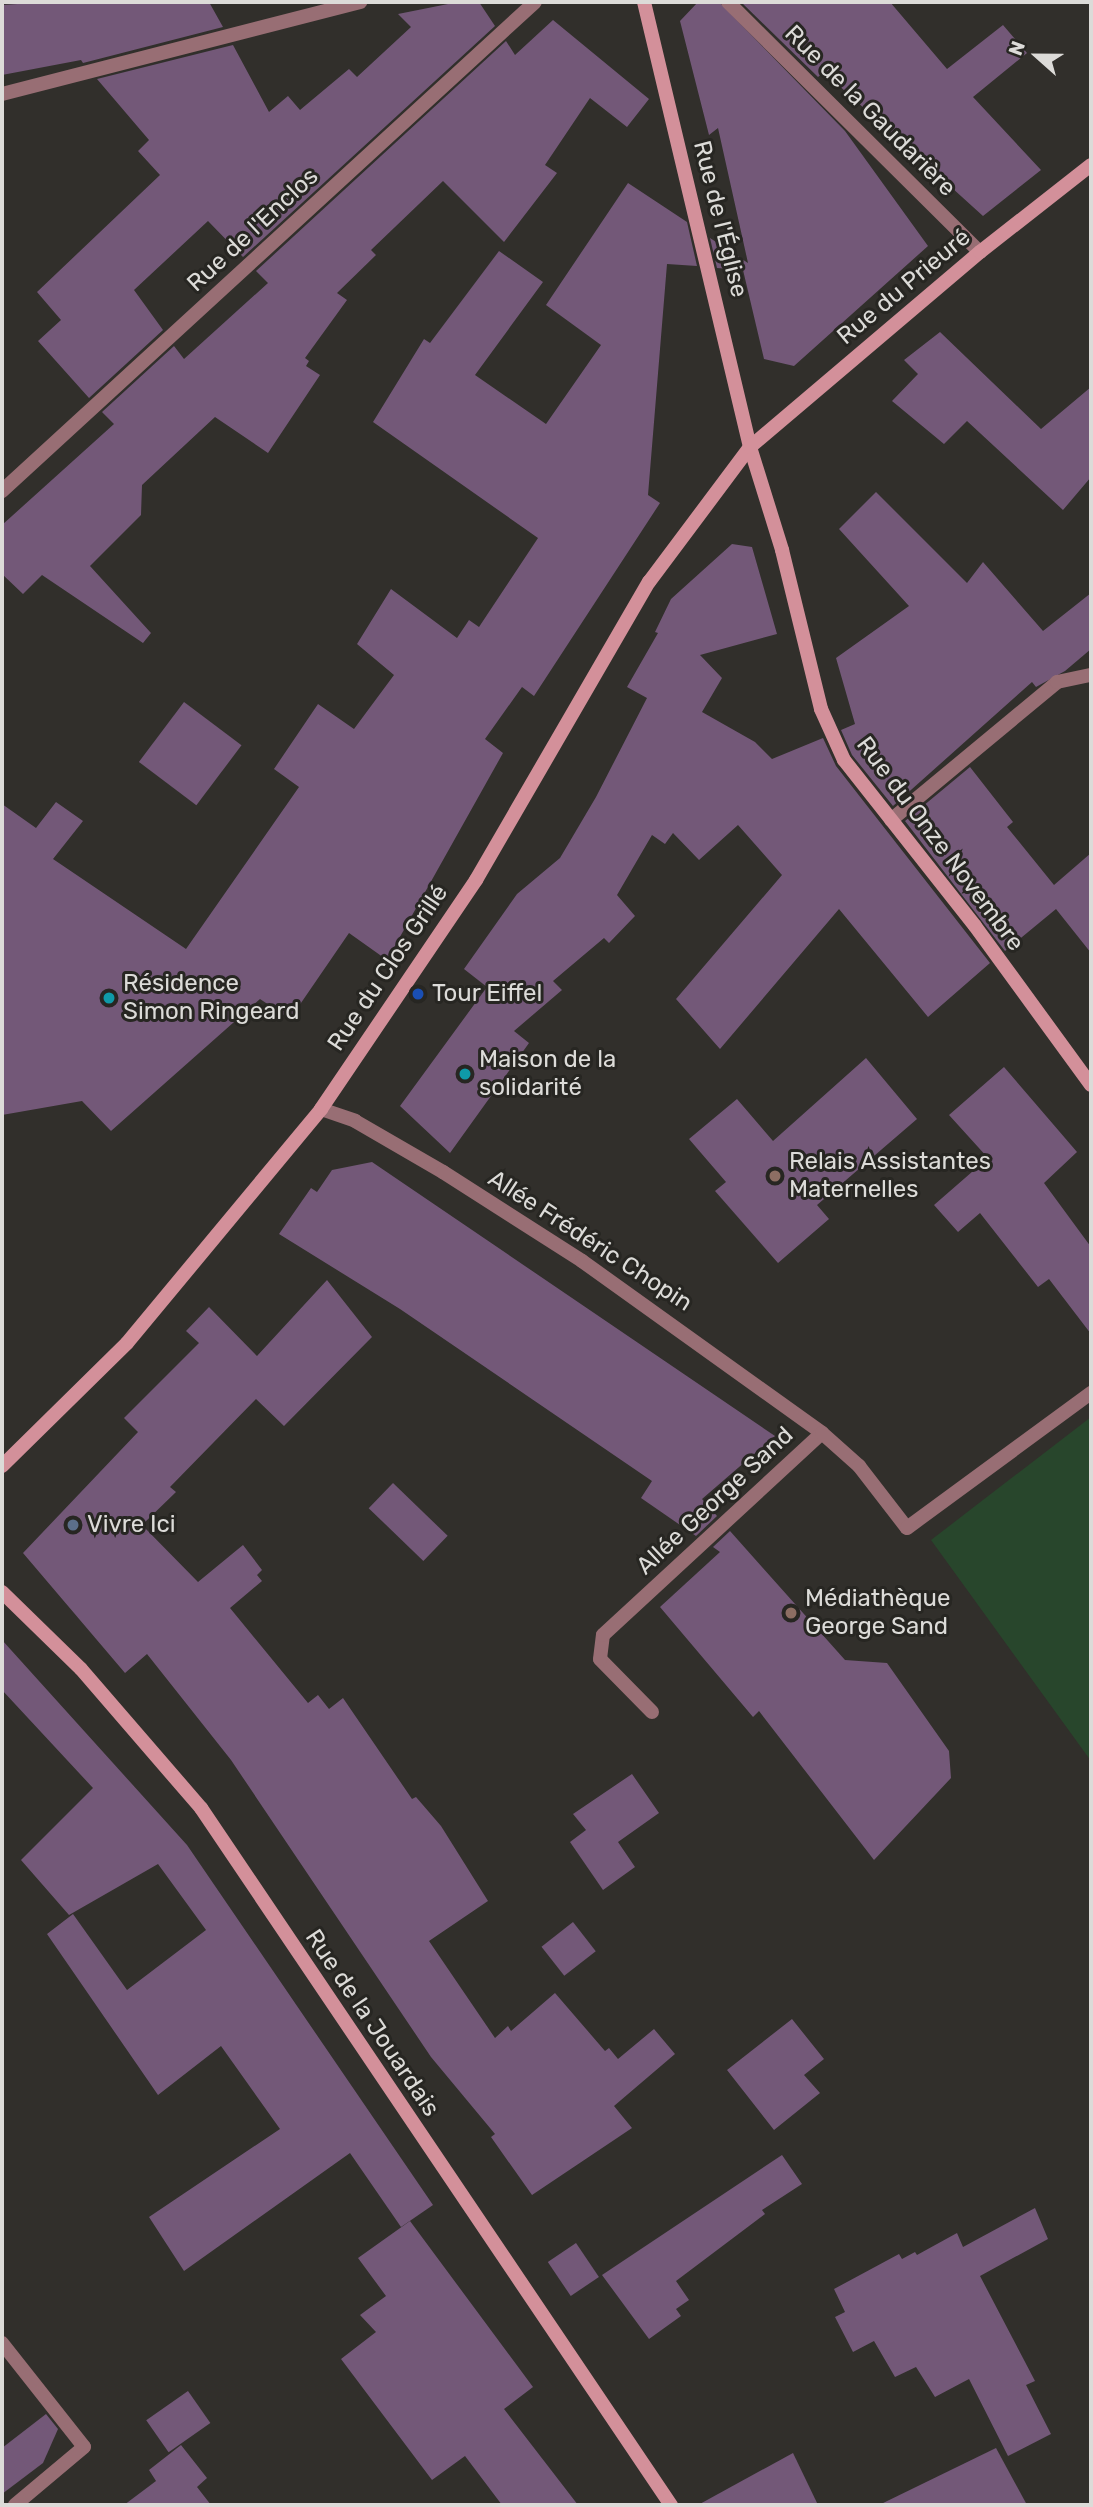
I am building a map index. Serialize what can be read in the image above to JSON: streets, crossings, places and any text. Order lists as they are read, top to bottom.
{
  "streets": {
    "main road": [
      "Rue de l'Église",
      "Rue du Prieuré",
      "Rue du Onze Novembre",
      "Rue du Clos Grillé",
      "Rue de la Jouardais"
    ],
    "street": [
      "Rue de la Gaudarière",
      "Rue de l'Enclos",
      "Allée Frédéric Chopin",
      "Allée George Sand"
    ]
  },
  "crossings": [
    ["Rue de la Gaudarière", "Rue du Prieuré"],
    ["Rue de l'Église", "Rue du Prieuré"],
    ["Rue de l'Église", "Rue du Onze Novembre"],
    ["Rue de l'Église", "Rue du Clos Grillé"],
    ["Rue du Prieuré", "Rue du Onze Novembre"],
    ["Rue du Prieuré", "Rue du Clos Grillé"],
    ["Rue du Onze Novembre", "Rue du Clos Grillé"],
    ["Rue du Clos Grillé", "Allée Frédéric Chopin"],
    ["Allée Frédéric Chopin", "Allée George Sand"]
  ],
  "places": [
    "Tour Eiffel",
    "Résidence Simon Ringeard",
    "Maison de la solidarité",
    "Relais Assistantes Maternelles",
    "Vivre Ici",
    "Médiathèque George Sand"
  ],
  "north": "left"
}
